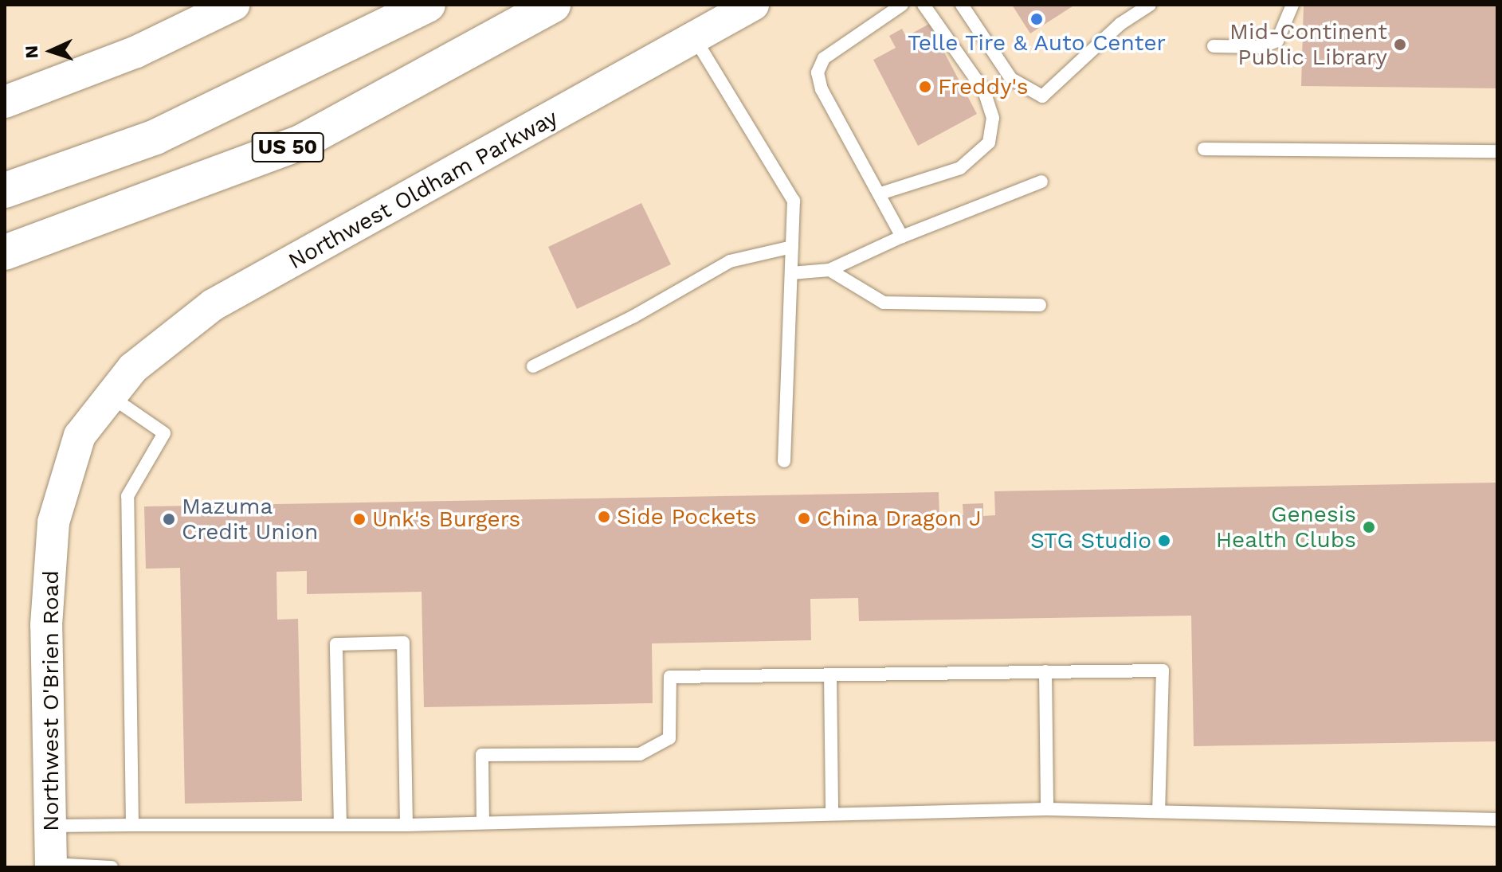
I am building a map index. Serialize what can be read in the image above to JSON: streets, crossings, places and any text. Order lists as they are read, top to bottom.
{
  "streets": {
    "highway": ["US 50"],
    "street": ["Northwest Oldham Parkway", "Northwest O'Brien Road"]
  },
  "crossings": [
    ["Northwest Oldham Parkway", "Northwest O'Brien Road"]
  ],
  "places": [
    "Telle Tire & Auto Center",
    "Mid-Continent Public Library",
    "Freddy's",
    "Side Pockets",
    "China Dragon J",
    "Mazuma Credit Union",
    "Unk's Burgers",
    "Genesis Health Clubs",
    "STG Studio"
  ],
  "north": "left"
}
